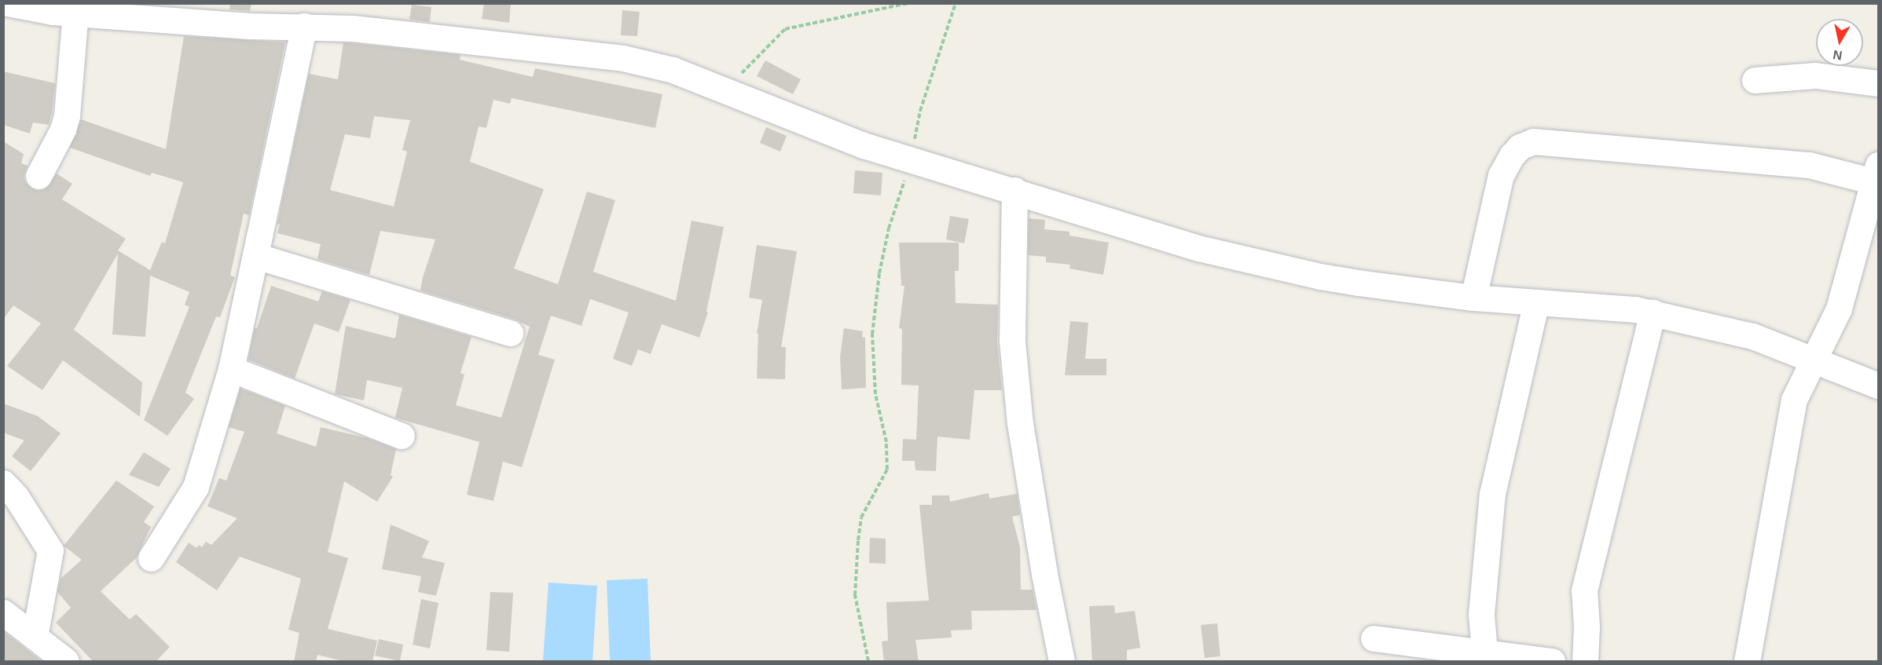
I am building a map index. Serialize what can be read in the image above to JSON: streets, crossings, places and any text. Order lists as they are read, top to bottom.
{
  "north": "bottom"
}
